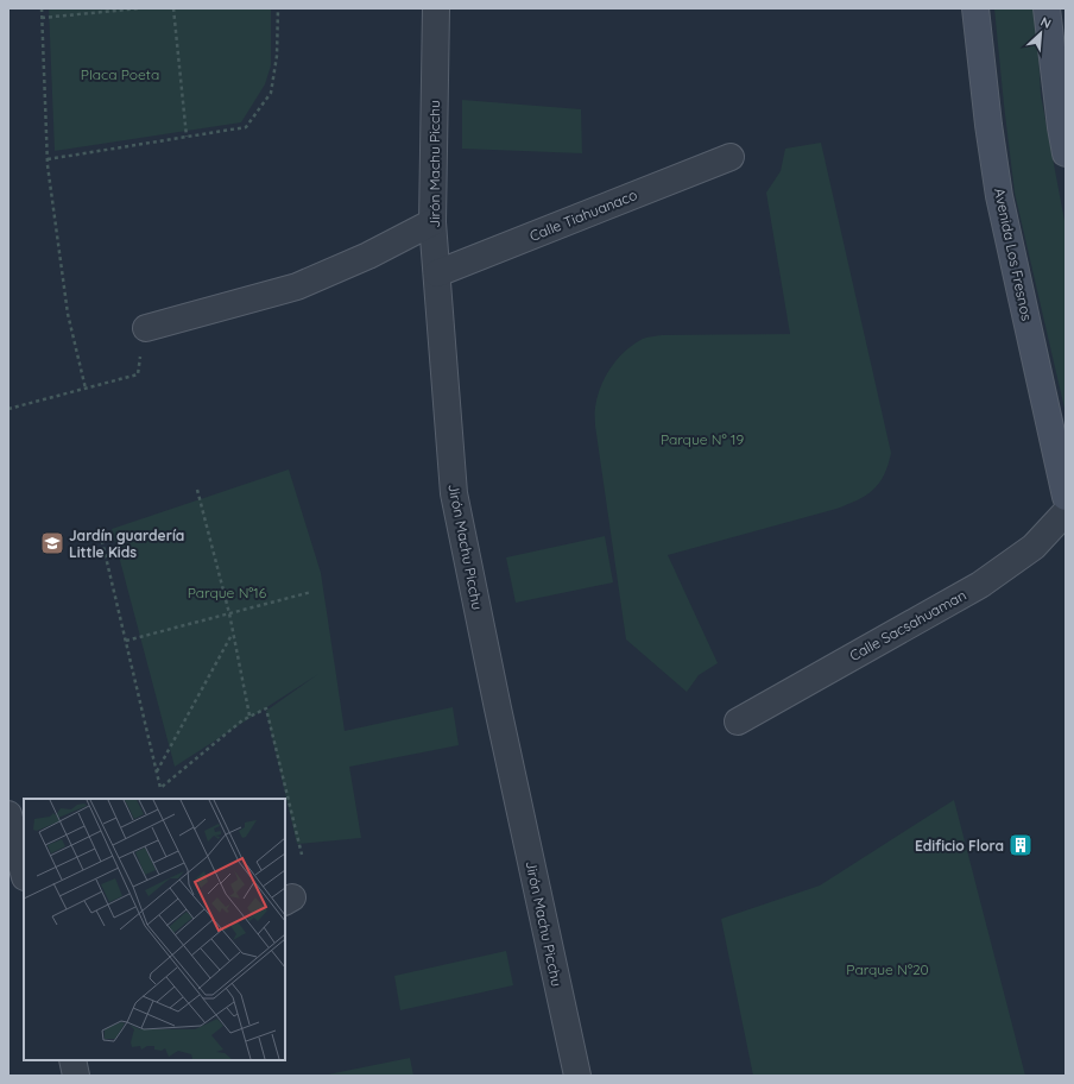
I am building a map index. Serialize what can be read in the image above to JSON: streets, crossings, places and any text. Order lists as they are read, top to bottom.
{
  "streets": {
    "main road": ["Avenida Los Fresnos"],
    "street": ["Jirón Machu Picchu", "Calle Tiahuanaco", "Calle Sacsahuaman"]
  },
  "crossings": [
    ["Jirón Machu Picchu", "Calle Tiahuanaco"]
  ],
  "parks": [
    "Placa Poeta",
    "Parque Nº 19",
    "Parque N°16",
    "Parque N°20"
  ],
  "places": {
    "school or university": ["Jardín guardería Little Kids"],
    "building": ["Edificio Flora"]
  },
  "north": "top right"
}
